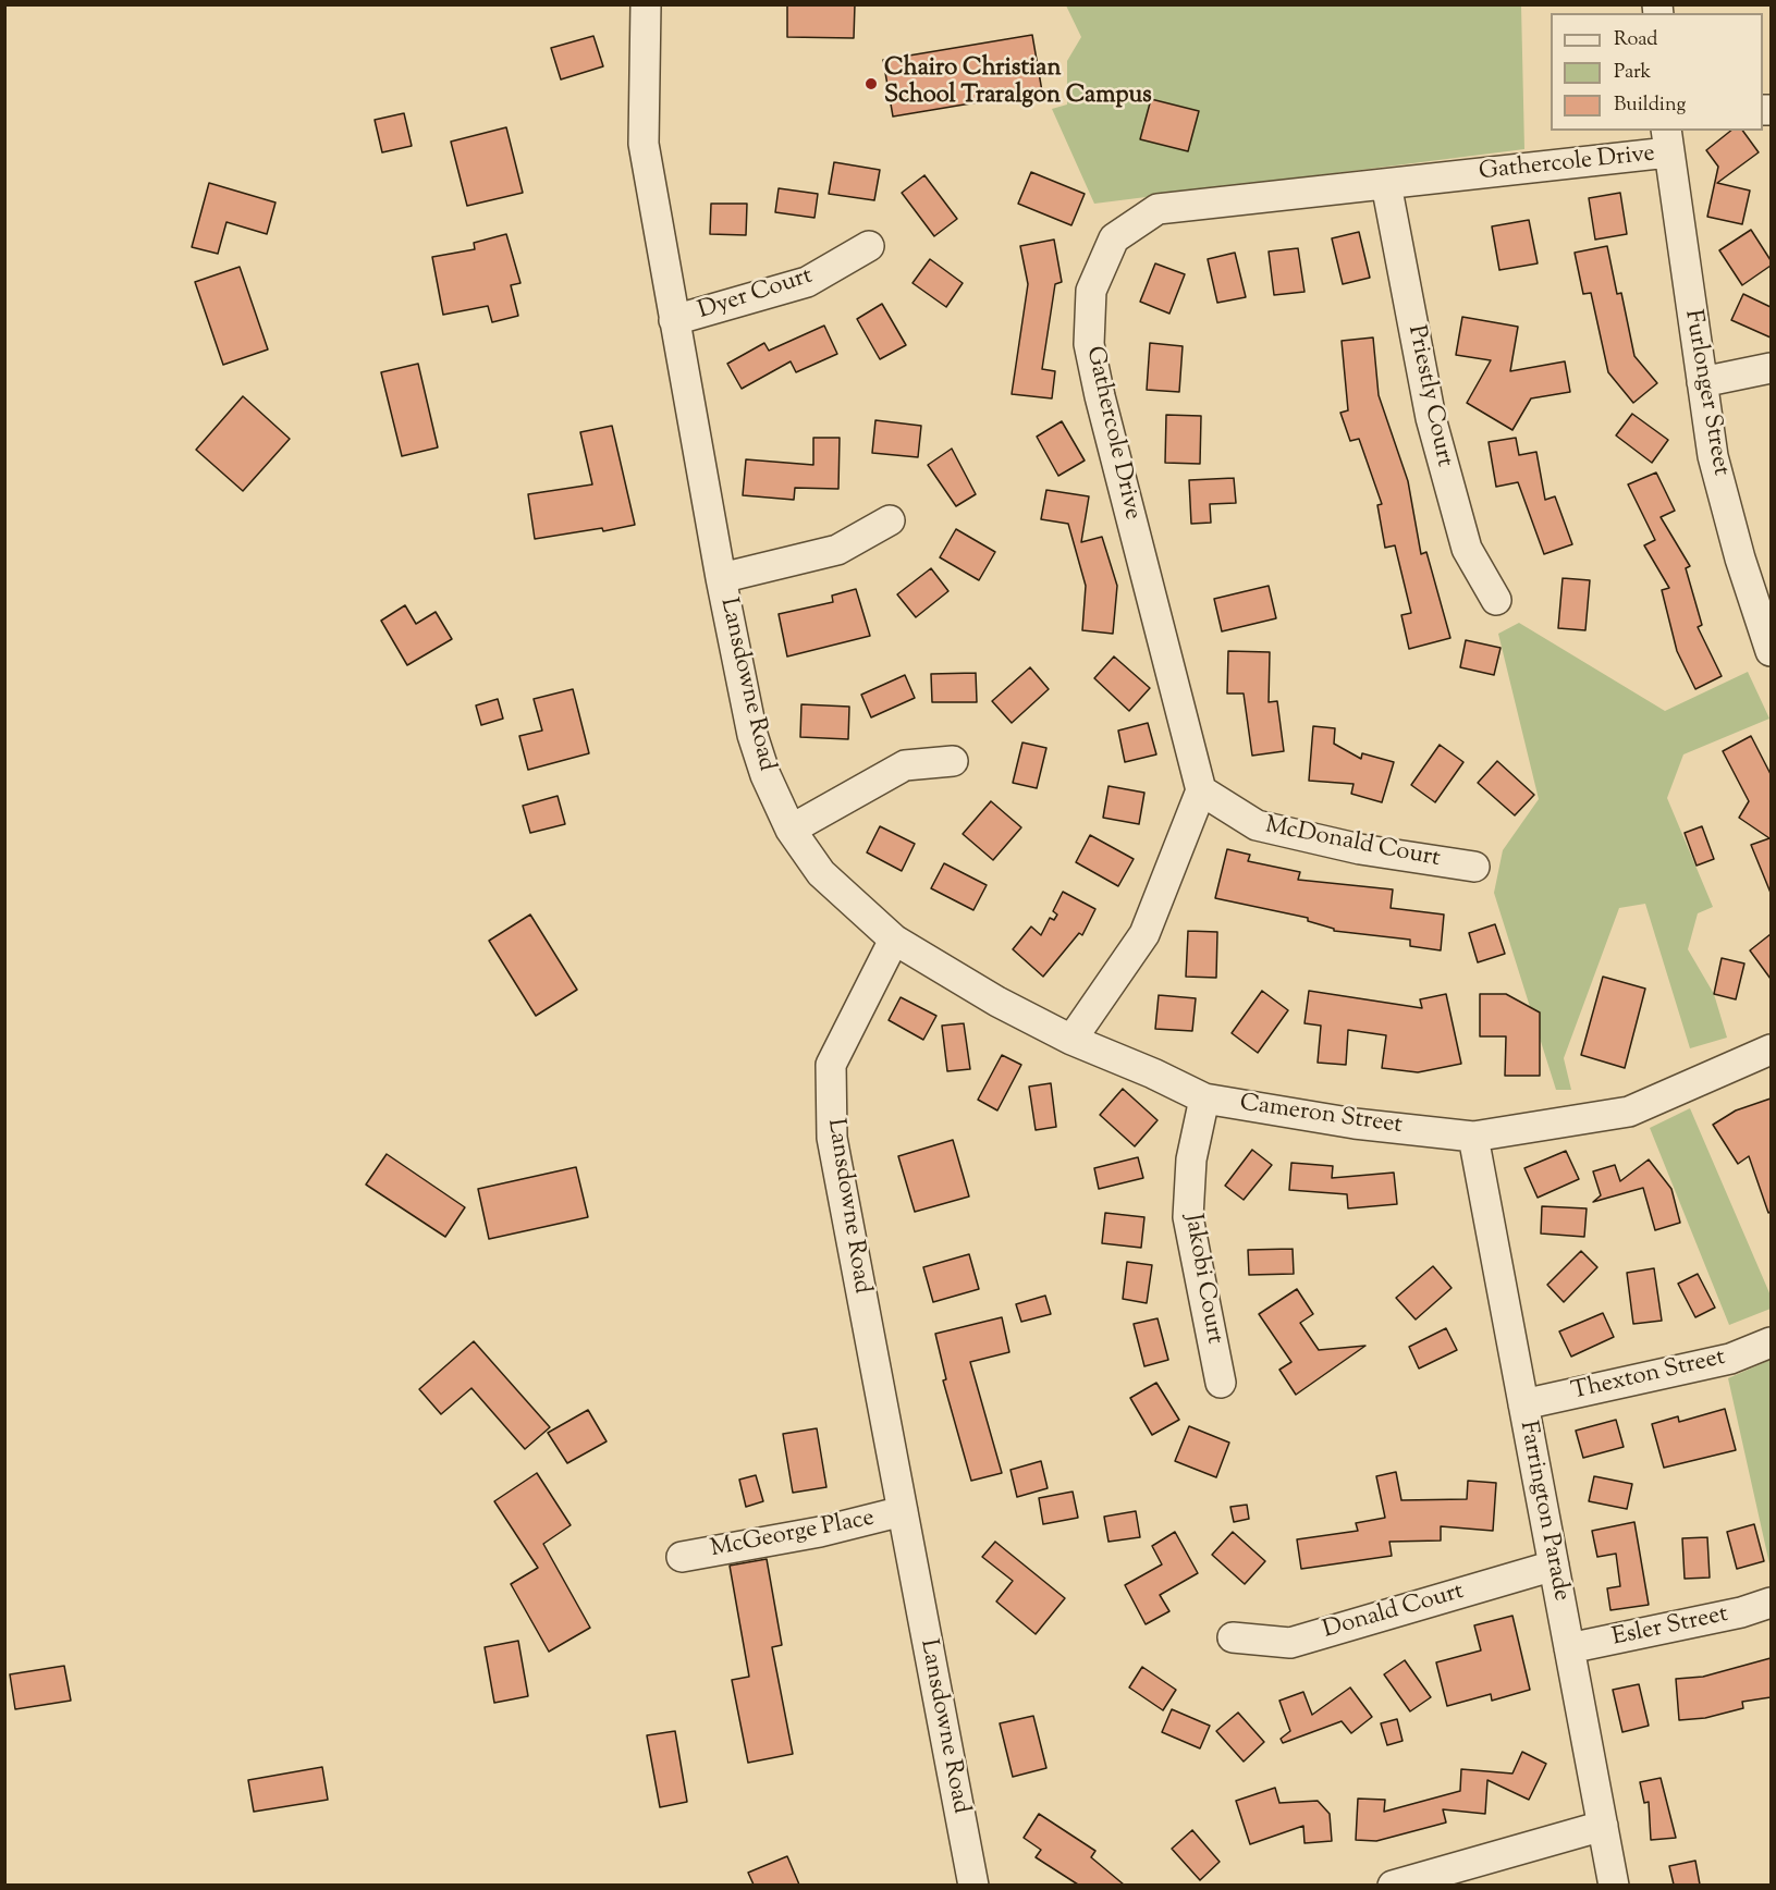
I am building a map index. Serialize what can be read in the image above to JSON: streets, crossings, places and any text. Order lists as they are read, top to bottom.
{
  "streets": {
    "street": [
      "Gathercole Drive",
      "Dyer Court",
      "Furlonger Street",
      "Priestly Court",
      "Lansdowne Road",
      "McDonald Court",
      "Cameron Street",
      "Jakobi Court",
      "Thexton Street",
      "Farrington Parade",
      "McGeorge Place",
      "Donald Court",
      "Esler Street"
    ]
  },
  "crossings": [
    ["Gathercole Drive", "Furlonger Street"],
    ["Gathercole Drive", "Priestly Court"],
    ["Gathercole Drive", "McDonald Court"],
    ["Dyer Court", "Lansdowne Road"],
    ["Lansdowne Road", "Cameron Street"],
    ["Lansdowne Road", "McGeorge Place"],
    ["Cameron Street", "Jakobi Court"],
    ["Cameron Street", "Farrington Parade"],
    ["Thexton Street", "Farrington Parade"],
    ["Farrington Parade", "Donald Court"],
    ["Farrington Parade", "Esler Street"]
  ],
  "places": ["Chairo Christian School Traralgon Campus"],
  "legend": ["Road", "Park", "Building"]
}
